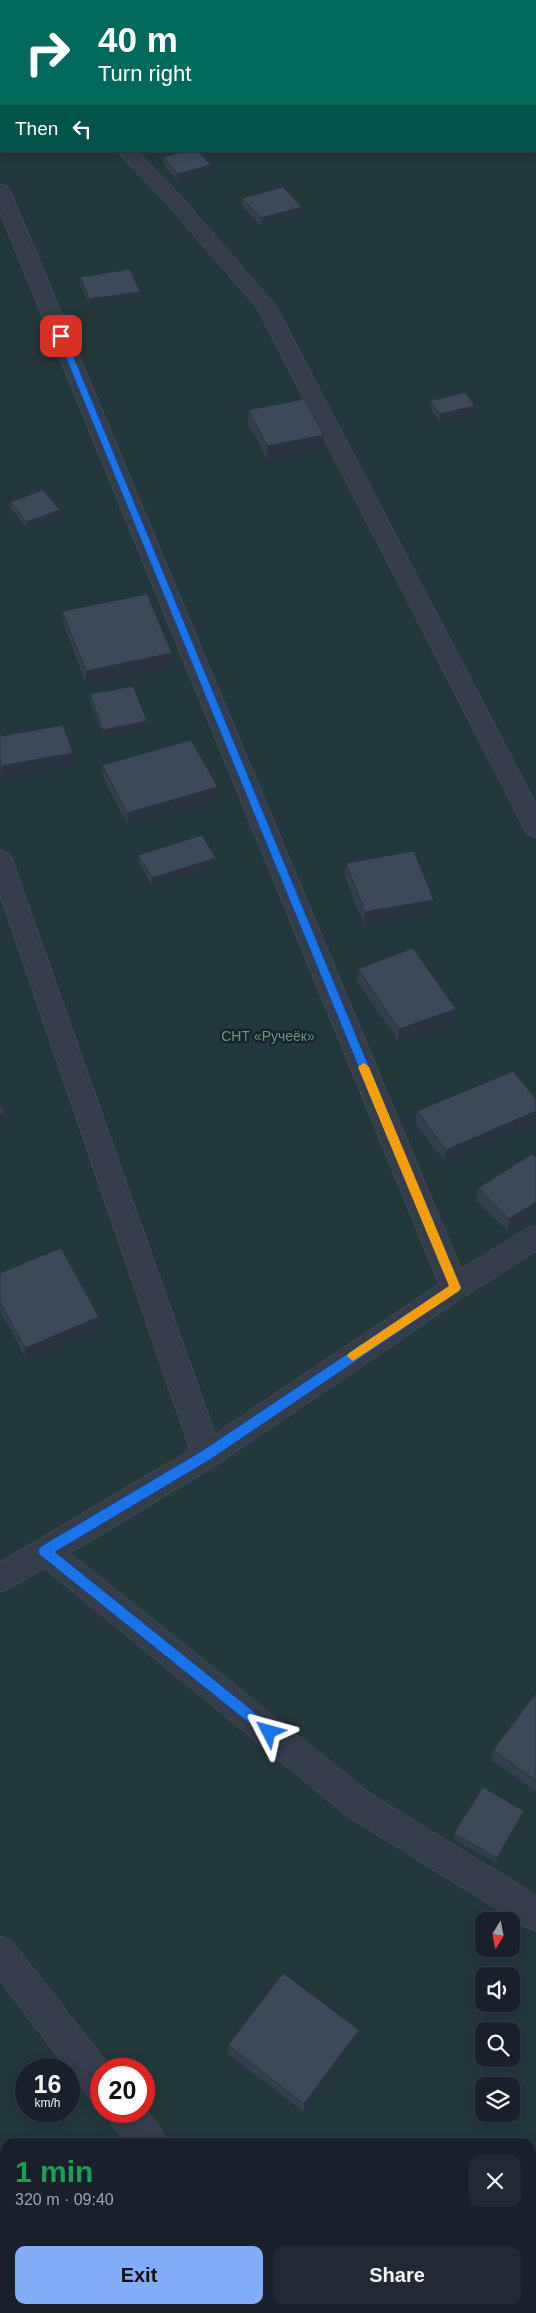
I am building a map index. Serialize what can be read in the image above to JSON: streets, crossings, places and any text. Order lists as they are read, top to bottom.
{
  "parks": ["СНТ «Ручеёк»"],
  "north": "bottom",
  "page": {
    "turn": ["40 m", "Turn right"],
    "then": "Then",
    "speed": "16 km/h",
    "limit": "20",
    "heading": ["1 min", "320 m · 09:40"],
    "buttons": ["Exit", "Share"]
  }
}
